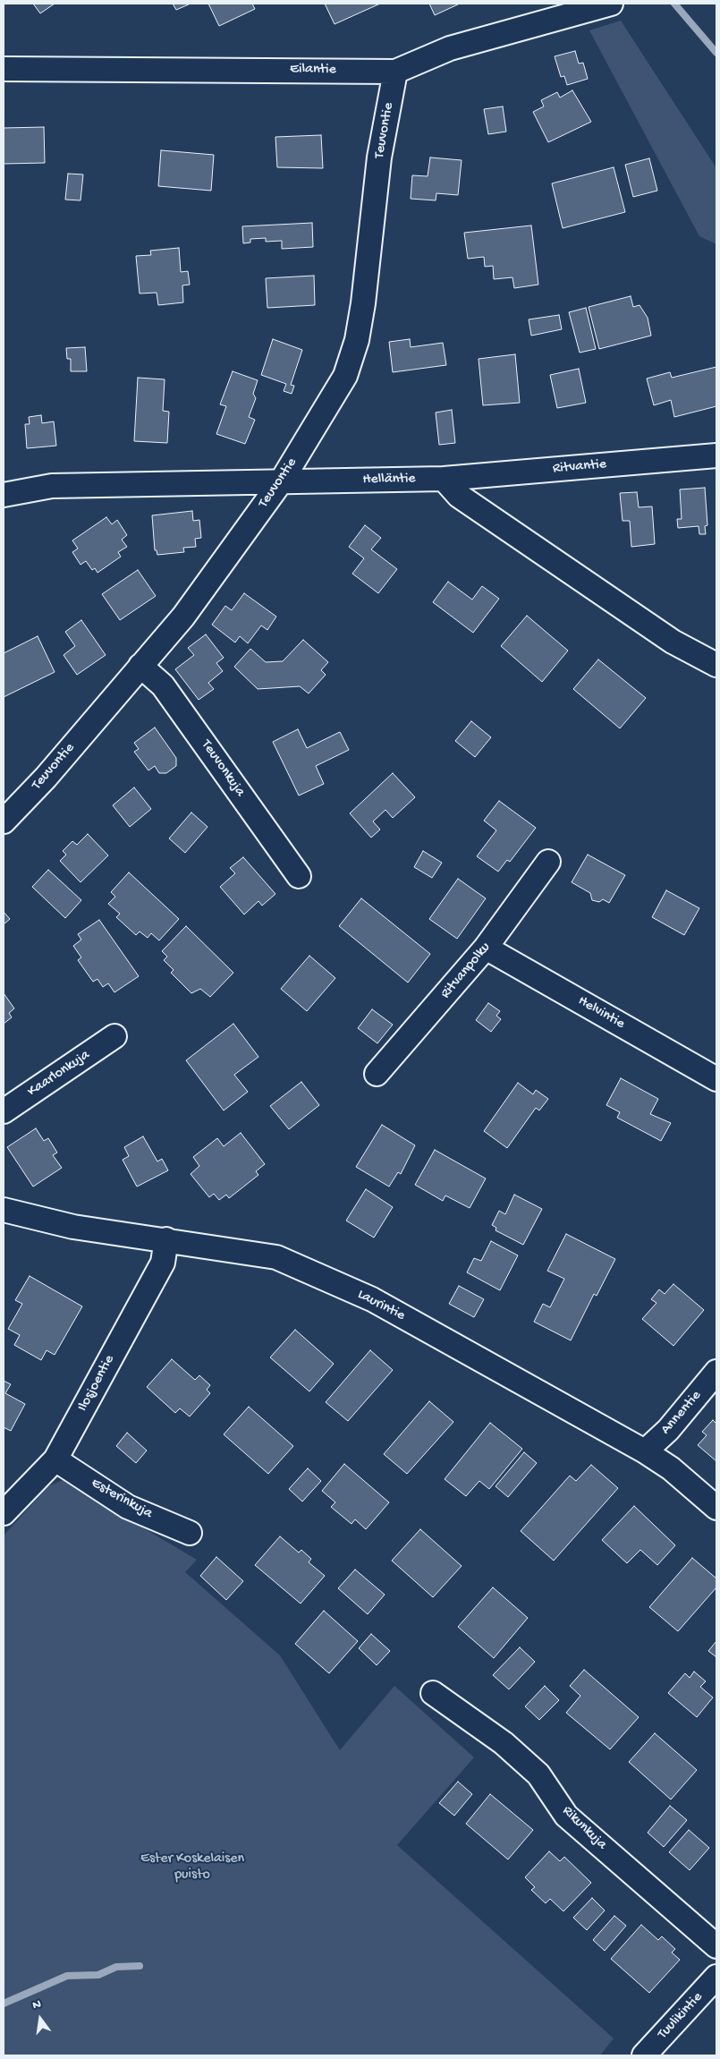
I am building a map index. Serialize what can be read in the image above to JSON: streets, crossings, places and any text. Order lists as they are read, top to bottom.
{
  "streets": {
    "street": [
      "Eilantie",
      "Teuvontie",
      "Ritvantie",
      "Helläntie",
      "Teuvonkuja",
      "Ritvanpolku",
      "Helvintie",
      "Kaarlonkuja",
      "Laurintie",
      "Ilosjoentie",
      "Annentie",
      "Esterinkuja",
      "Rikunkuja",
      "Tuulikintie"
    ]
  },
  "crossings": [
    ["Eilantie", "Teuvontie"],
    ["Teuvontie", "Helläntie"],
    ["Teuvontie", "Teuvonkuja"],
    ["Ritvantie", "Helläntie"],
    ["Ritvanpolku", "Helvintie"],
    ["Laurintie", "Ilosjoentie"],
    ["Laurintie", "Annentie"],
    ["Ilosjoentie", "Esterinkuja"]
  ],
  "parks": ["Ester Koskelaisen puisto"],
  "north": "top"
}
